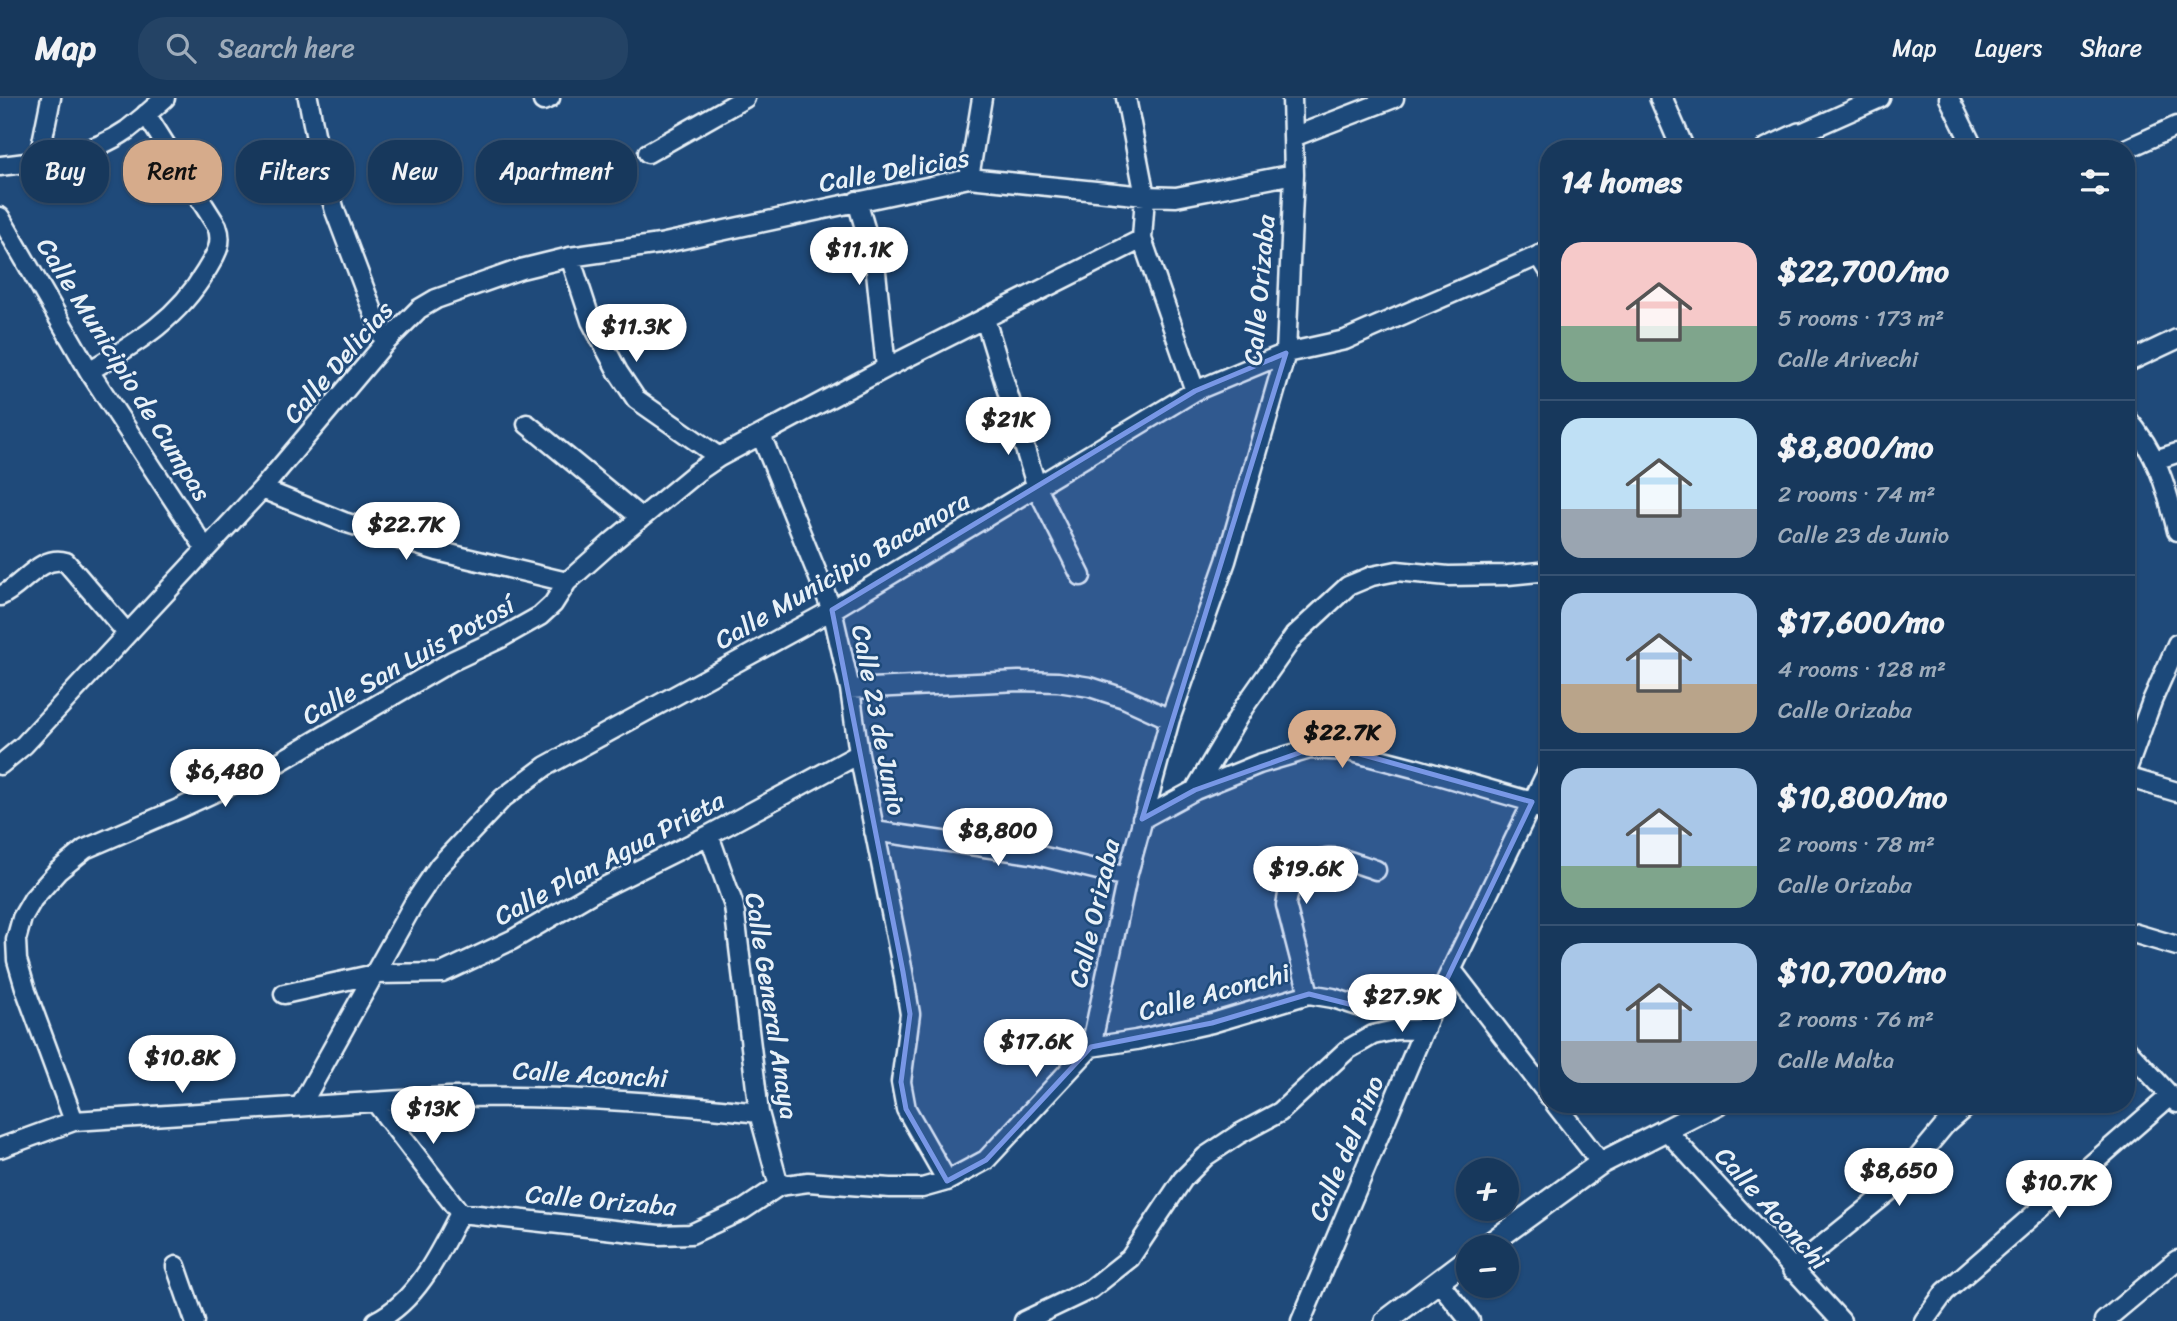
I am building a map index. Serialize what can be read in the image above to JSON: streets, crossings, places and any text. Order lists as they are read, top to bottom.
{
  "streets": {
    "street": [
      "Calle Delicias",
      "Calle Orizaba",
      "Calle Municipio de Cumpas",
      "Calle Municipio Bacanora",
      "Calle San Luis Potosí",
      "Calle 23 de Junio",
      "Calle Plan Agua Prieta",
      "Calle Aconchi",
      "Calle General Anaya",
      "Calle del Pino"
    ]
  },
  "crossings": [
    ["Calle Delicias", "Calle Orizaba"],
    ["Calle Delicias", "Calle Municipio de Cumpas"],
    ["Calle Orizaba", "Calle Municipio Bacanora"],
    ["Calle Orizaba", "Calle 23 de Junio"],
    ["Calle Orizaba", "Calle Aconchi"],
    ["Calle Orizaba", "Calle General Anaya"],
    ["Calle Municipio Bacanora", "Calle 23 de Junio"],
    ["Calle Municipio Bacanora", "Calle Plan Agua Prieta"],
    ["Calle San Luis Potosí", "Calle 23 de Junio"],
    ["Calle 23 de Junio", "Calle Plan Agua Prieta"],
    ["Calle Plan Agua Prieta", "Calle General Anaya"],
    ["Calle Aconchi", "Calle General Anaya"],
    ["Calle Aconchi", "Calle del Pino"]
  ],
  "page": {
    "header": "Map",
    "search": "Search here",
    "nav": ["Map", "Layers", "Share"],
    "chip": [
      "Buy",
      "Rent",
      "Filters",
      "New",
      "Apartment"
    ],
    "heading": "14 homes",
    "list": [
      {
        "name": "$22,700/mo",
        "note": "5 rooms · 173 m² · Calle Arivechi"
      },
      {
        "name": "$8,800/mo",
        "note": "2 rooms · 74 m² · Calle 23 de Junio"
      },
      {
        "name": "$17,600/mo",
        "note": "4 rooms · 128 m² · Calle Orizaba"
      },
      {
        "name": "$10,800/mo",
        "note": "2 rooms · 78 m² · Calle Orizaba"
      },
      {
        "name": "$10,700/mo",
        "note": "2 rooms · 76 m² · Calle Malta"
      }
    ],
    "price": [
      "$11.1K",
      "$11.3K",
      "$21K",
      "$22.7K",
      "$22.7K",
      "$6,480",
      "$8,800",
      "$19.6K",
      "$27.9K",
      "$17.6K",
      "$10.8K",
      "$13K",
      "$8,650",
      "$10.7K"
    ],
    "map_buttons": ["+", "−"]
  }
}
